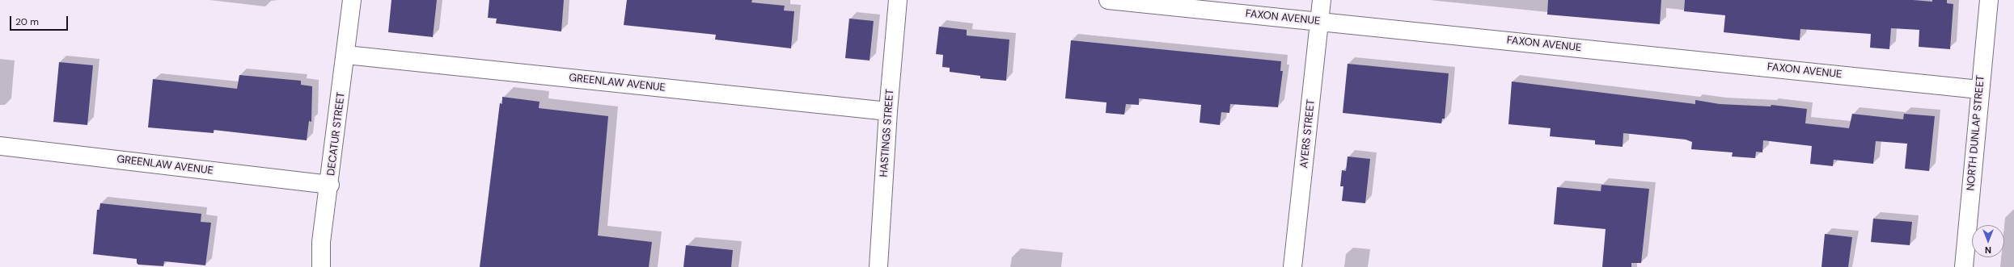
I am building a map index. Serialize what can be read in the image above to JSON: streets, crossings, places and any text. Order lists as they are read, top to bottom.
{
  "streets": {
    "street": [
      "FAXON AVENUE",
      "GREENLAW AVENUE",
      "HASTINGS STREET",
      "NORTH DUNLAP STREET",
      "DECATUR STREET",
      "AYERS STREET"
    ]
  },
  "crossings": [
    ["FAXON AVENUE", "NORTH DUNLAP STREET"],
    ["FAXON AVENUE", "AYERS STREET"],
    ["GREENLAW AVENUE", "HASTINGS STREET"],
    ["GREENLAW AVENUE", "DECATUR STREET"]
  ],
  "scale_bar": "20 m",
  "north": "bottom"
}
